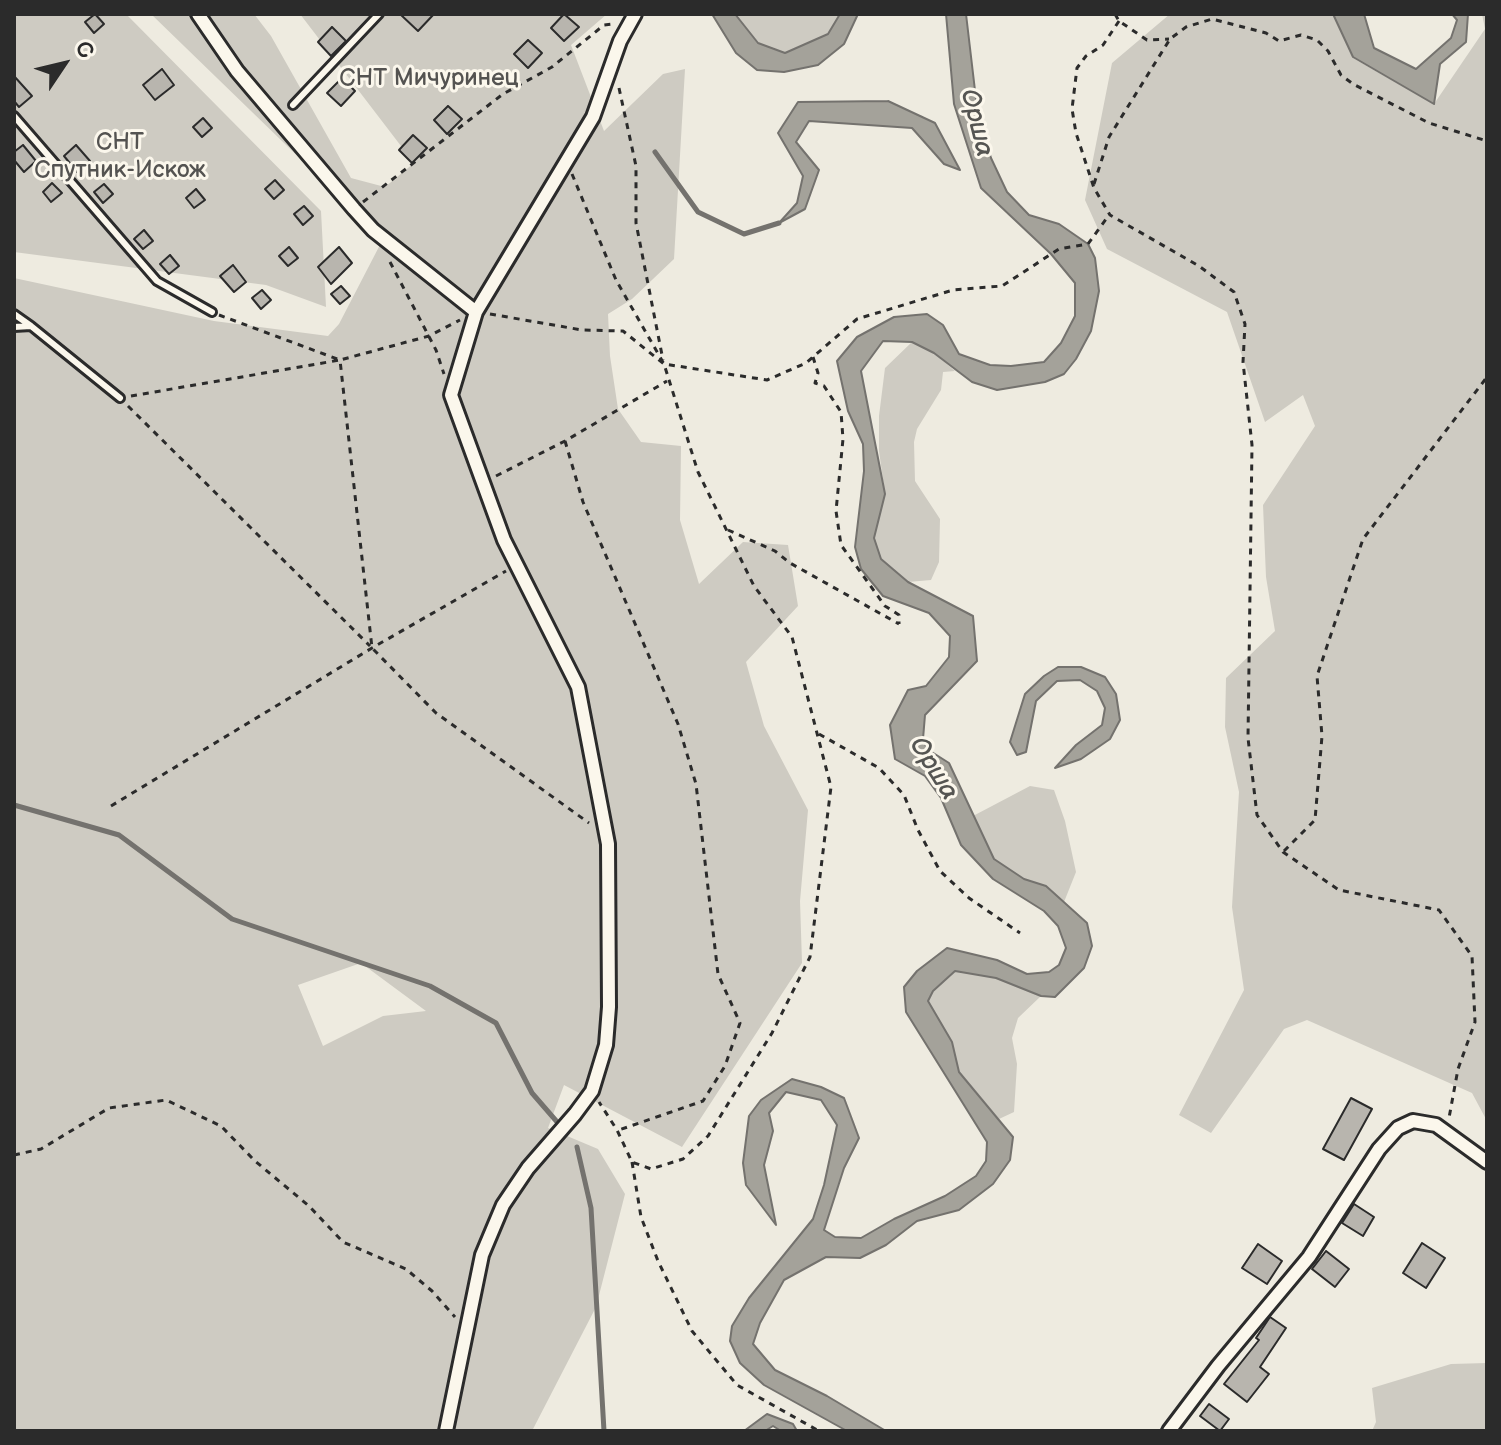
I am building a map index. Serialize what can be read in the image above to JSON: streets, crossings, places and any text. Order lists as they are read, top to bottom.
{
  "water": ["Орша"],
  "parks": ["СНТ Мичуринец", "СНТ Спутник-Искож"],
  "north": "top right"
}
